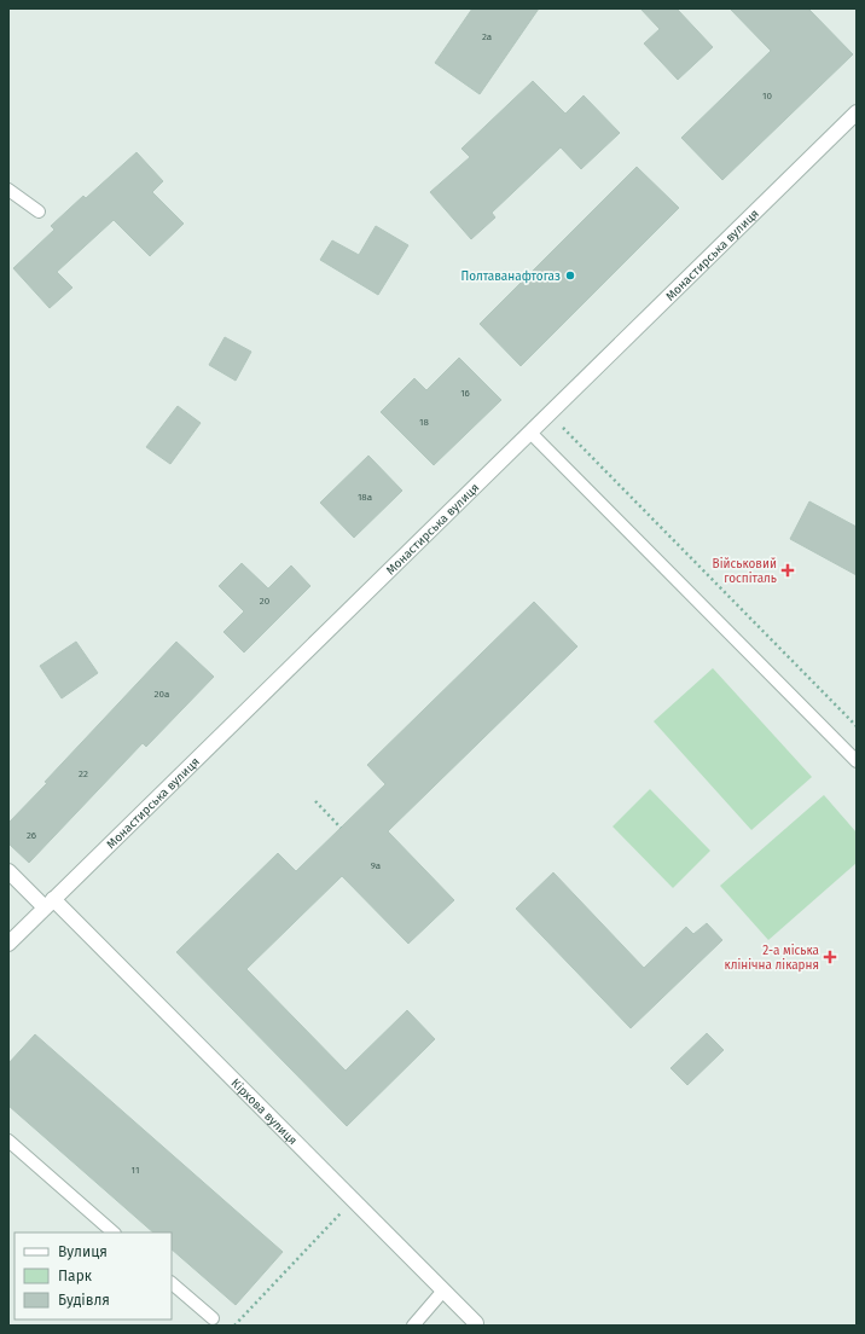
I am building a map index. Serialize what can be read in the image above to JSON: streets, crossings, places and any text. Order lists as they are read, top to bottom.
{
  "streets": {
    "street": ["Монастирська вулиця", "Кірхова вулиця"]
  },
  "crossings": [
    ["Монастирська вулиця", "Кірхова вулиця"]
  ],
  "places": {
    "other": ["Полтаванафтогаз"],
    "health": ["Військовий госпіталь", "2-а міська клінічна лікарня"]
  },
  "house_numbers": [
    "2а",
    "10",
    "16",
    "18",
    "18а",
    "20",
    "20а",
    "22",
    "26",
    "9а",
    "11"
  ],
  "legend": ["Вулиця", "Парк", "Будівля"]
}
